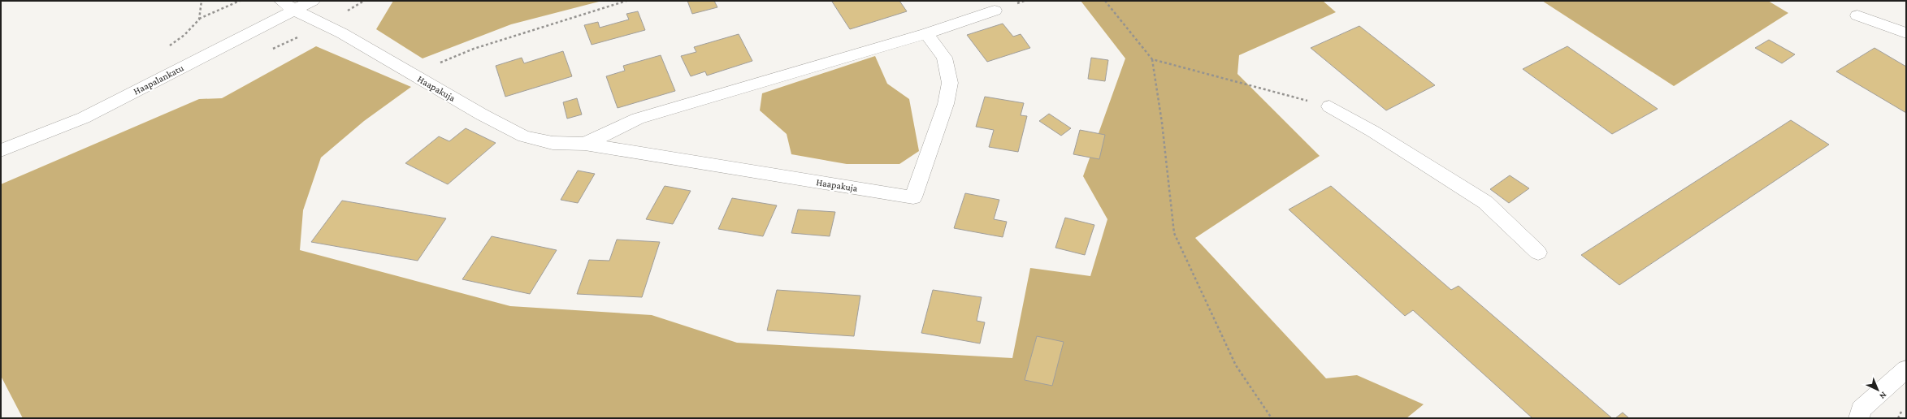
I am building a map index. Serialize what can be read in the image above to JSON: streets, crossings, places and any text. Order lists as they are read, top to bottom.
{
  "streets": {
    "street": ["Haapalankatu", "Haapakuja"]
  },
  "crossings": [
    ["Haapalankatu", "Haapakuja"]
  ],
  "north": "bottom right"
}
